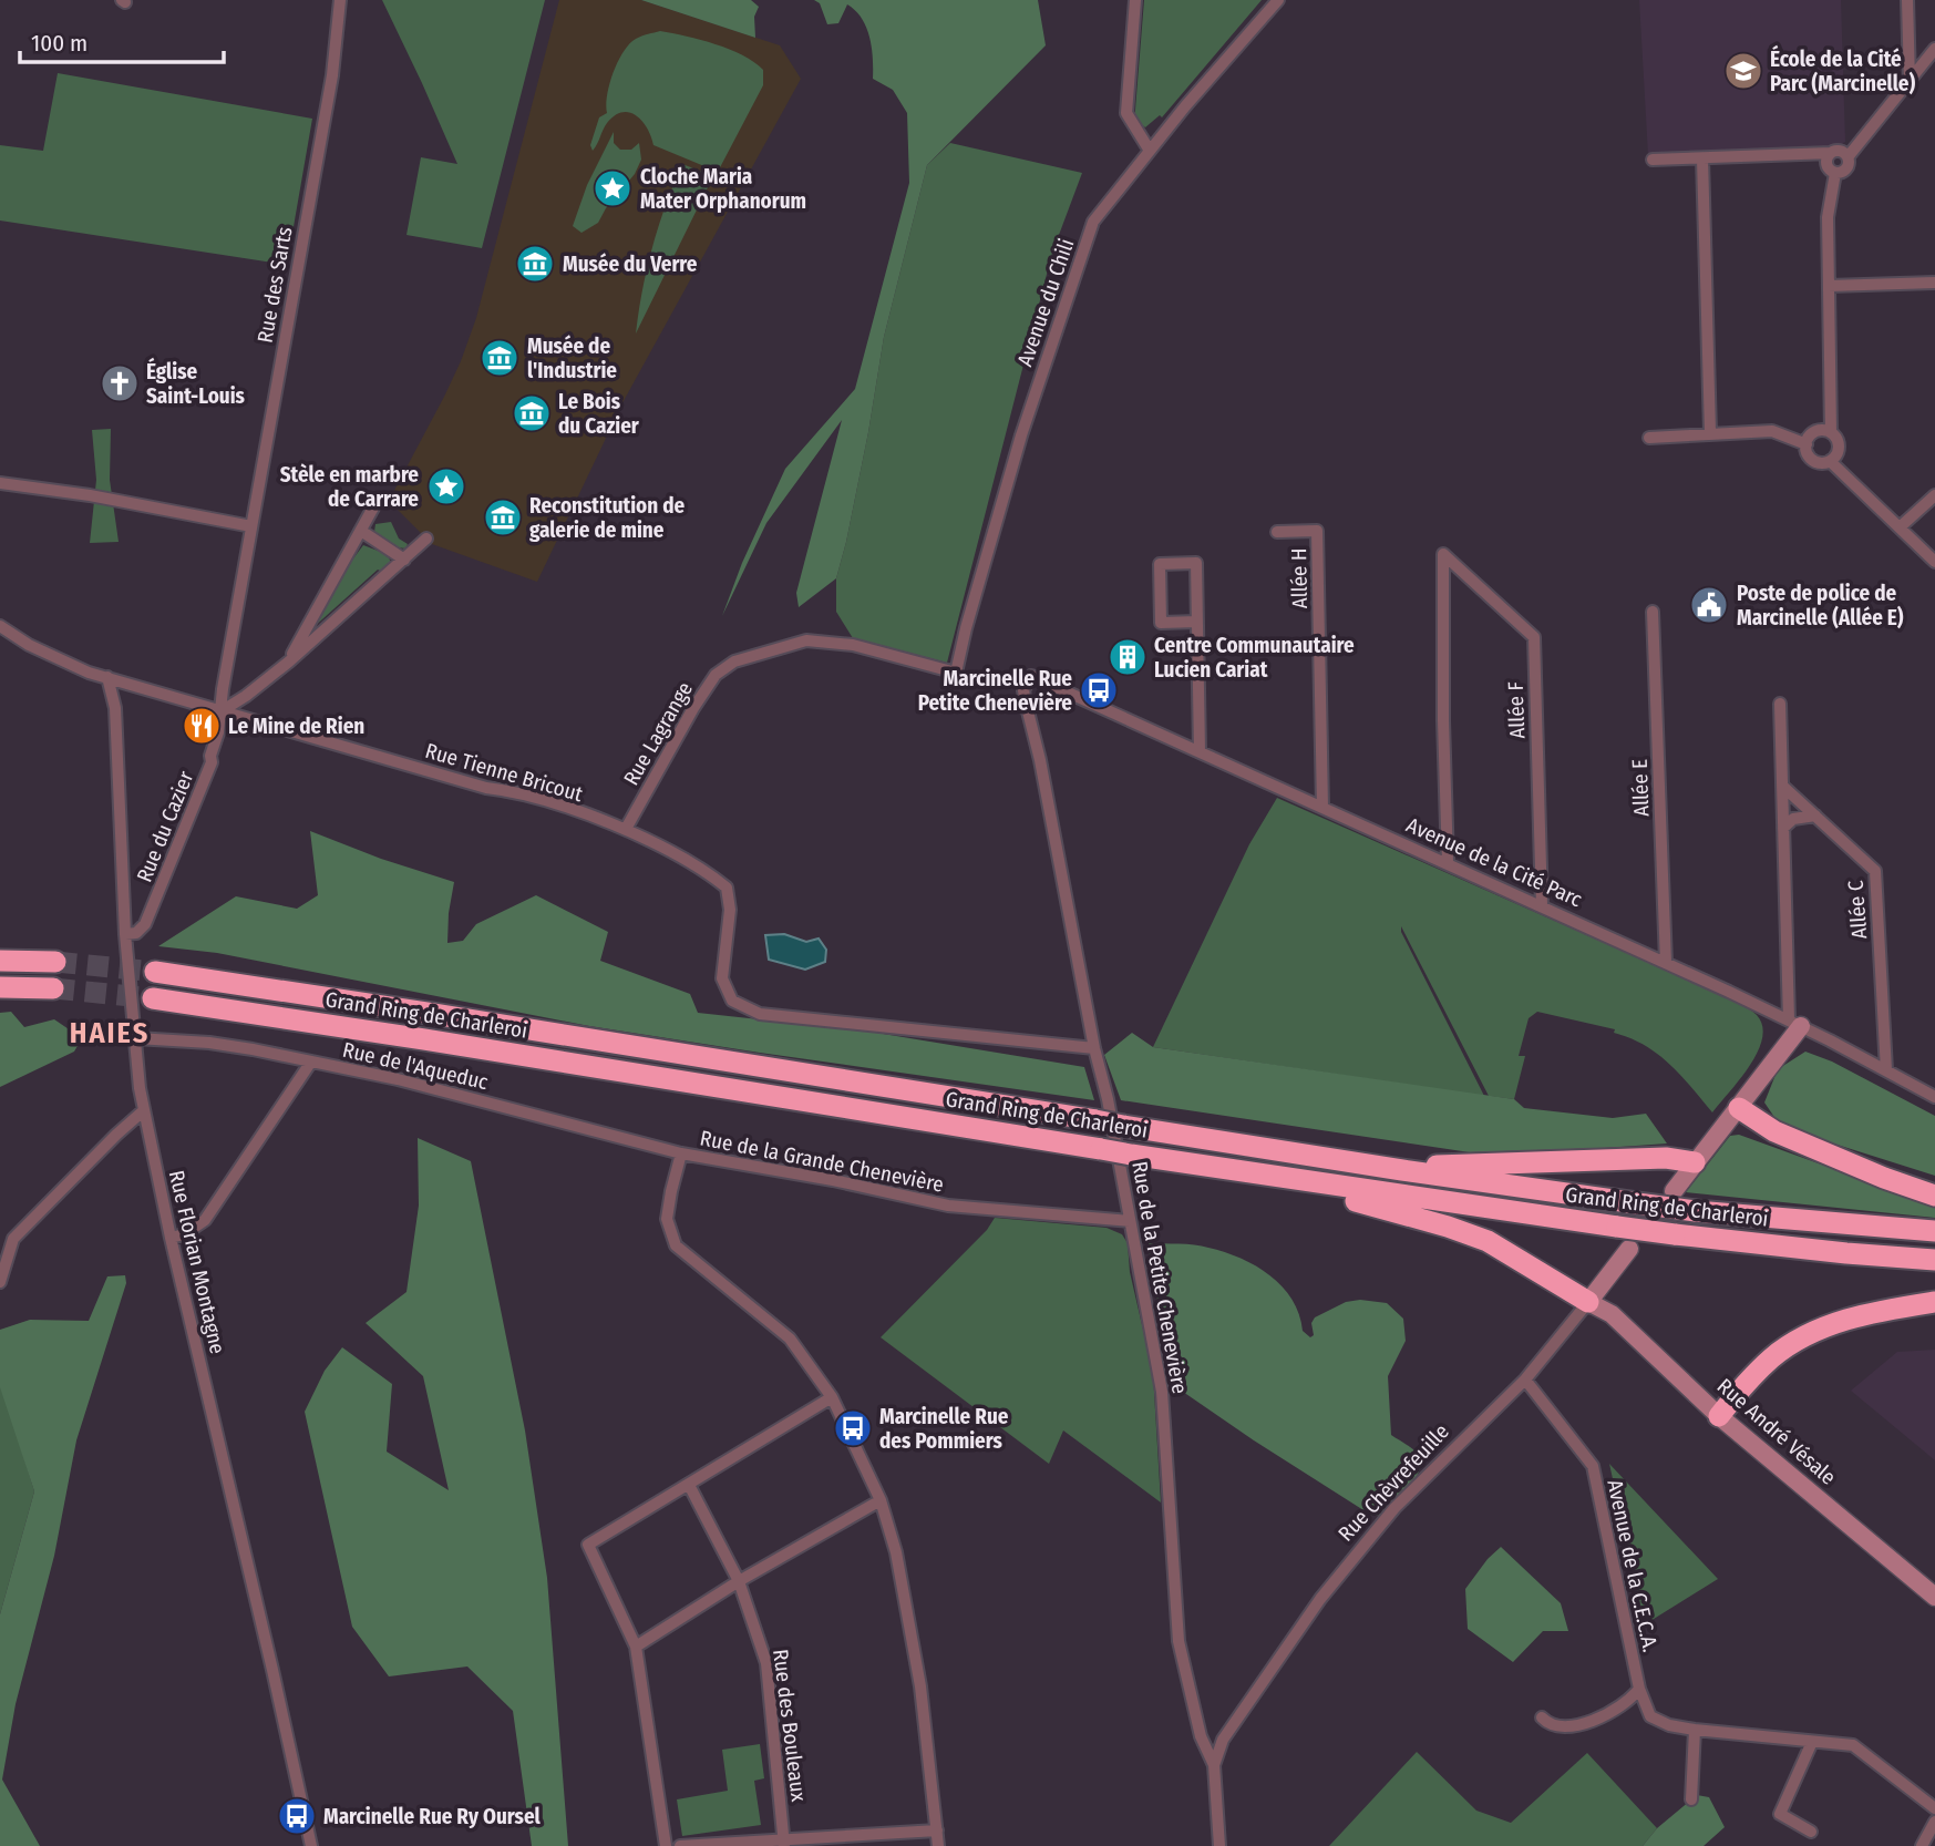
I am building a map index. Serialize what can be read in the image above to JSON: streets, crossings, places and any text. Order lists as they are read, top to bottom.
{
  "streets": {
    "highway": ["Grand Ring de Charleroi"],
    "street": [
      "Rue des Sarts",
      "Avenue du Chili",
      "Allée H",
      "Allée F",
      "Rue Lagrange",
      "Rue Tienne Bricout",
      "Allée E",
      "Rue du Cazier",
      "Avenue de la Cité Parc",
      "Allée C",
      "Rue de l'Aqueduc",
      "Rue de la Grande Chenevière",
      "Rue Florian Montagne",
      "Rue de la Petite Chenevière",
      "Rue André Vésale",
      "Rue Chèvrefeuille",
      "Avenue de la C.E.C.A.",
      "Rue des Bouleaux"
    ]
  },
  "crossings": [
    ["Rue des Sarts", "Rue Tienne Bricout"],
    ["Rue des Sarts", "Rue du Cazier"],
    ["Avenue du Chili", "Rue Lagrange"],
    ["Allée H", "Avenue de la Cité Parc"],
    ["Allée F", "Avenue de la Cité Parc"],
    ["Rue Lagrange", "Rue Tienne Bricout"],
    ["Rue Tienne Bricout", "Rue du Cazier"],
    ["Rue Tienne Bricout", "Rue Florian Montagne"],
    ["Rue Tienne Bricout", "Rue de la Petite Chenevière"],
    ["Allée E", "Avenue de la Cité Parc"],
    ["Rue du Cazier", "Rue Florian Montagne"],
    ["Avenue de la Cité Parc", "Allée C"],
    ["Avenue de la Cité Parc", "Rue de la Petite Chenevière"],
    ["Rue de l'Aqueduc", "Rue de la Grande Chenevière"],
    ["Rue de l'Aqueduc", "Rue Florian Montagne"],
    ["Rue de la Grande Chenevière", "Rue de la Petite Chenevière"],
    ["Rue de la Petite Chenevière", "Rue Chèvrefeuille"],
    ["Rue André Vésale", "Rue Chèvrefeuille"],
    ["Rue Chèvrefeuille", "Avenue de la C.E.C.A."]
  ],
  "districts": ["HAIES"],
  "places": {
    "school or university": ["École de la Cité Parc (Marcinelle)"],
    "place": ["Cloche Maria Mater Orphanorum", "Stèle en marbre de Carrare"],
    "museum": [
      "Musée du Verre",
      "Musée de l'Industrie",
      "Le Bois du Cazier",
      "Reconstitution de galerie de mine"
    ],
    "church": ["Église Saint-Louis"],
    "public building": ["Poste de police de Marcinelle (Allée E)"],
    "building": ["Centre Communautaire Lucien Cariat"],
    "bus stop": ["Marcinelle Rue Petite Chenevière", "Marcinelle Rue des Pommiers", "Marcinelle Rue Ry Oursel"],
    "restaurant": ["Le Mine de Rien"]
  },
  "scale_bar": "100 m"
}
